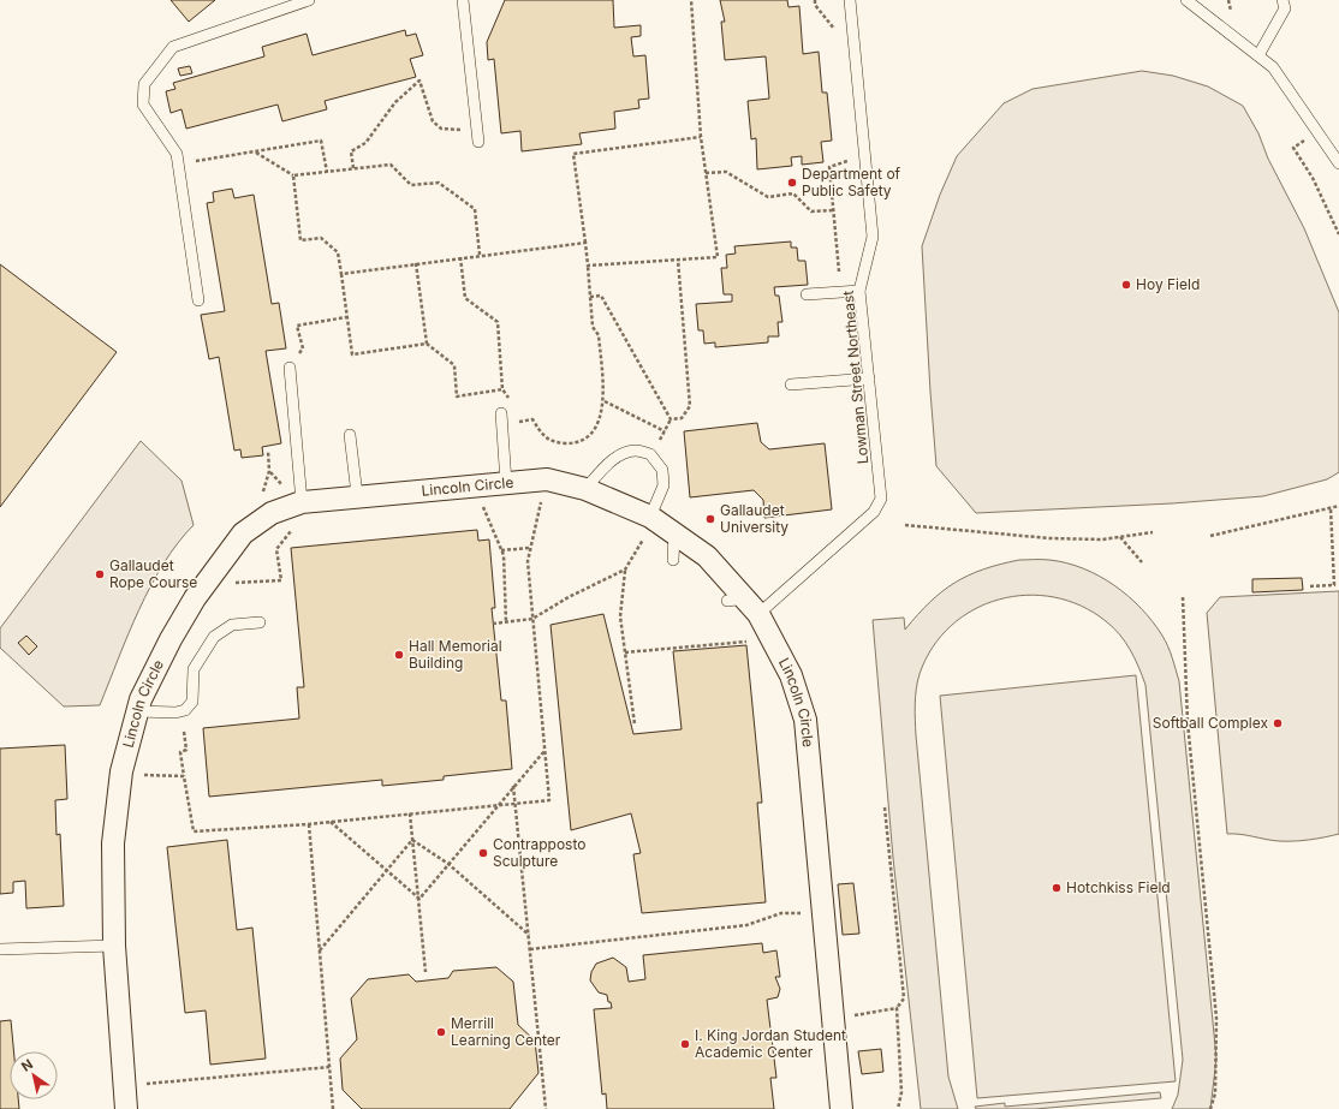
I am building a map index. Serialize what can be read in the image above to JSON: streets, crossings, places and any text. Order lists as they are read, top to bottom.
{
  "streets": {
    "street": ["Lincoln Circle"],
    "lane": ["Lowman Street Northeast"]
  },
  "crossings": [
    ["Lowman Street Northeast", "Lincoln Circle"]
  ],
  "places": [
    "Department of Public Safety",
    "Hoy Field",
    "Gallaudet University",
    "Gallaudet Rope Course",
    "Hall Memorial Building",
    "Softball Complex",
    "Contrapposto Sculpture",
    "Hotchkiss Field",
    "Merrill Learning Center",
    "I. King Jordan Student Academic Center"
  ],
  "north": "top left"
}
